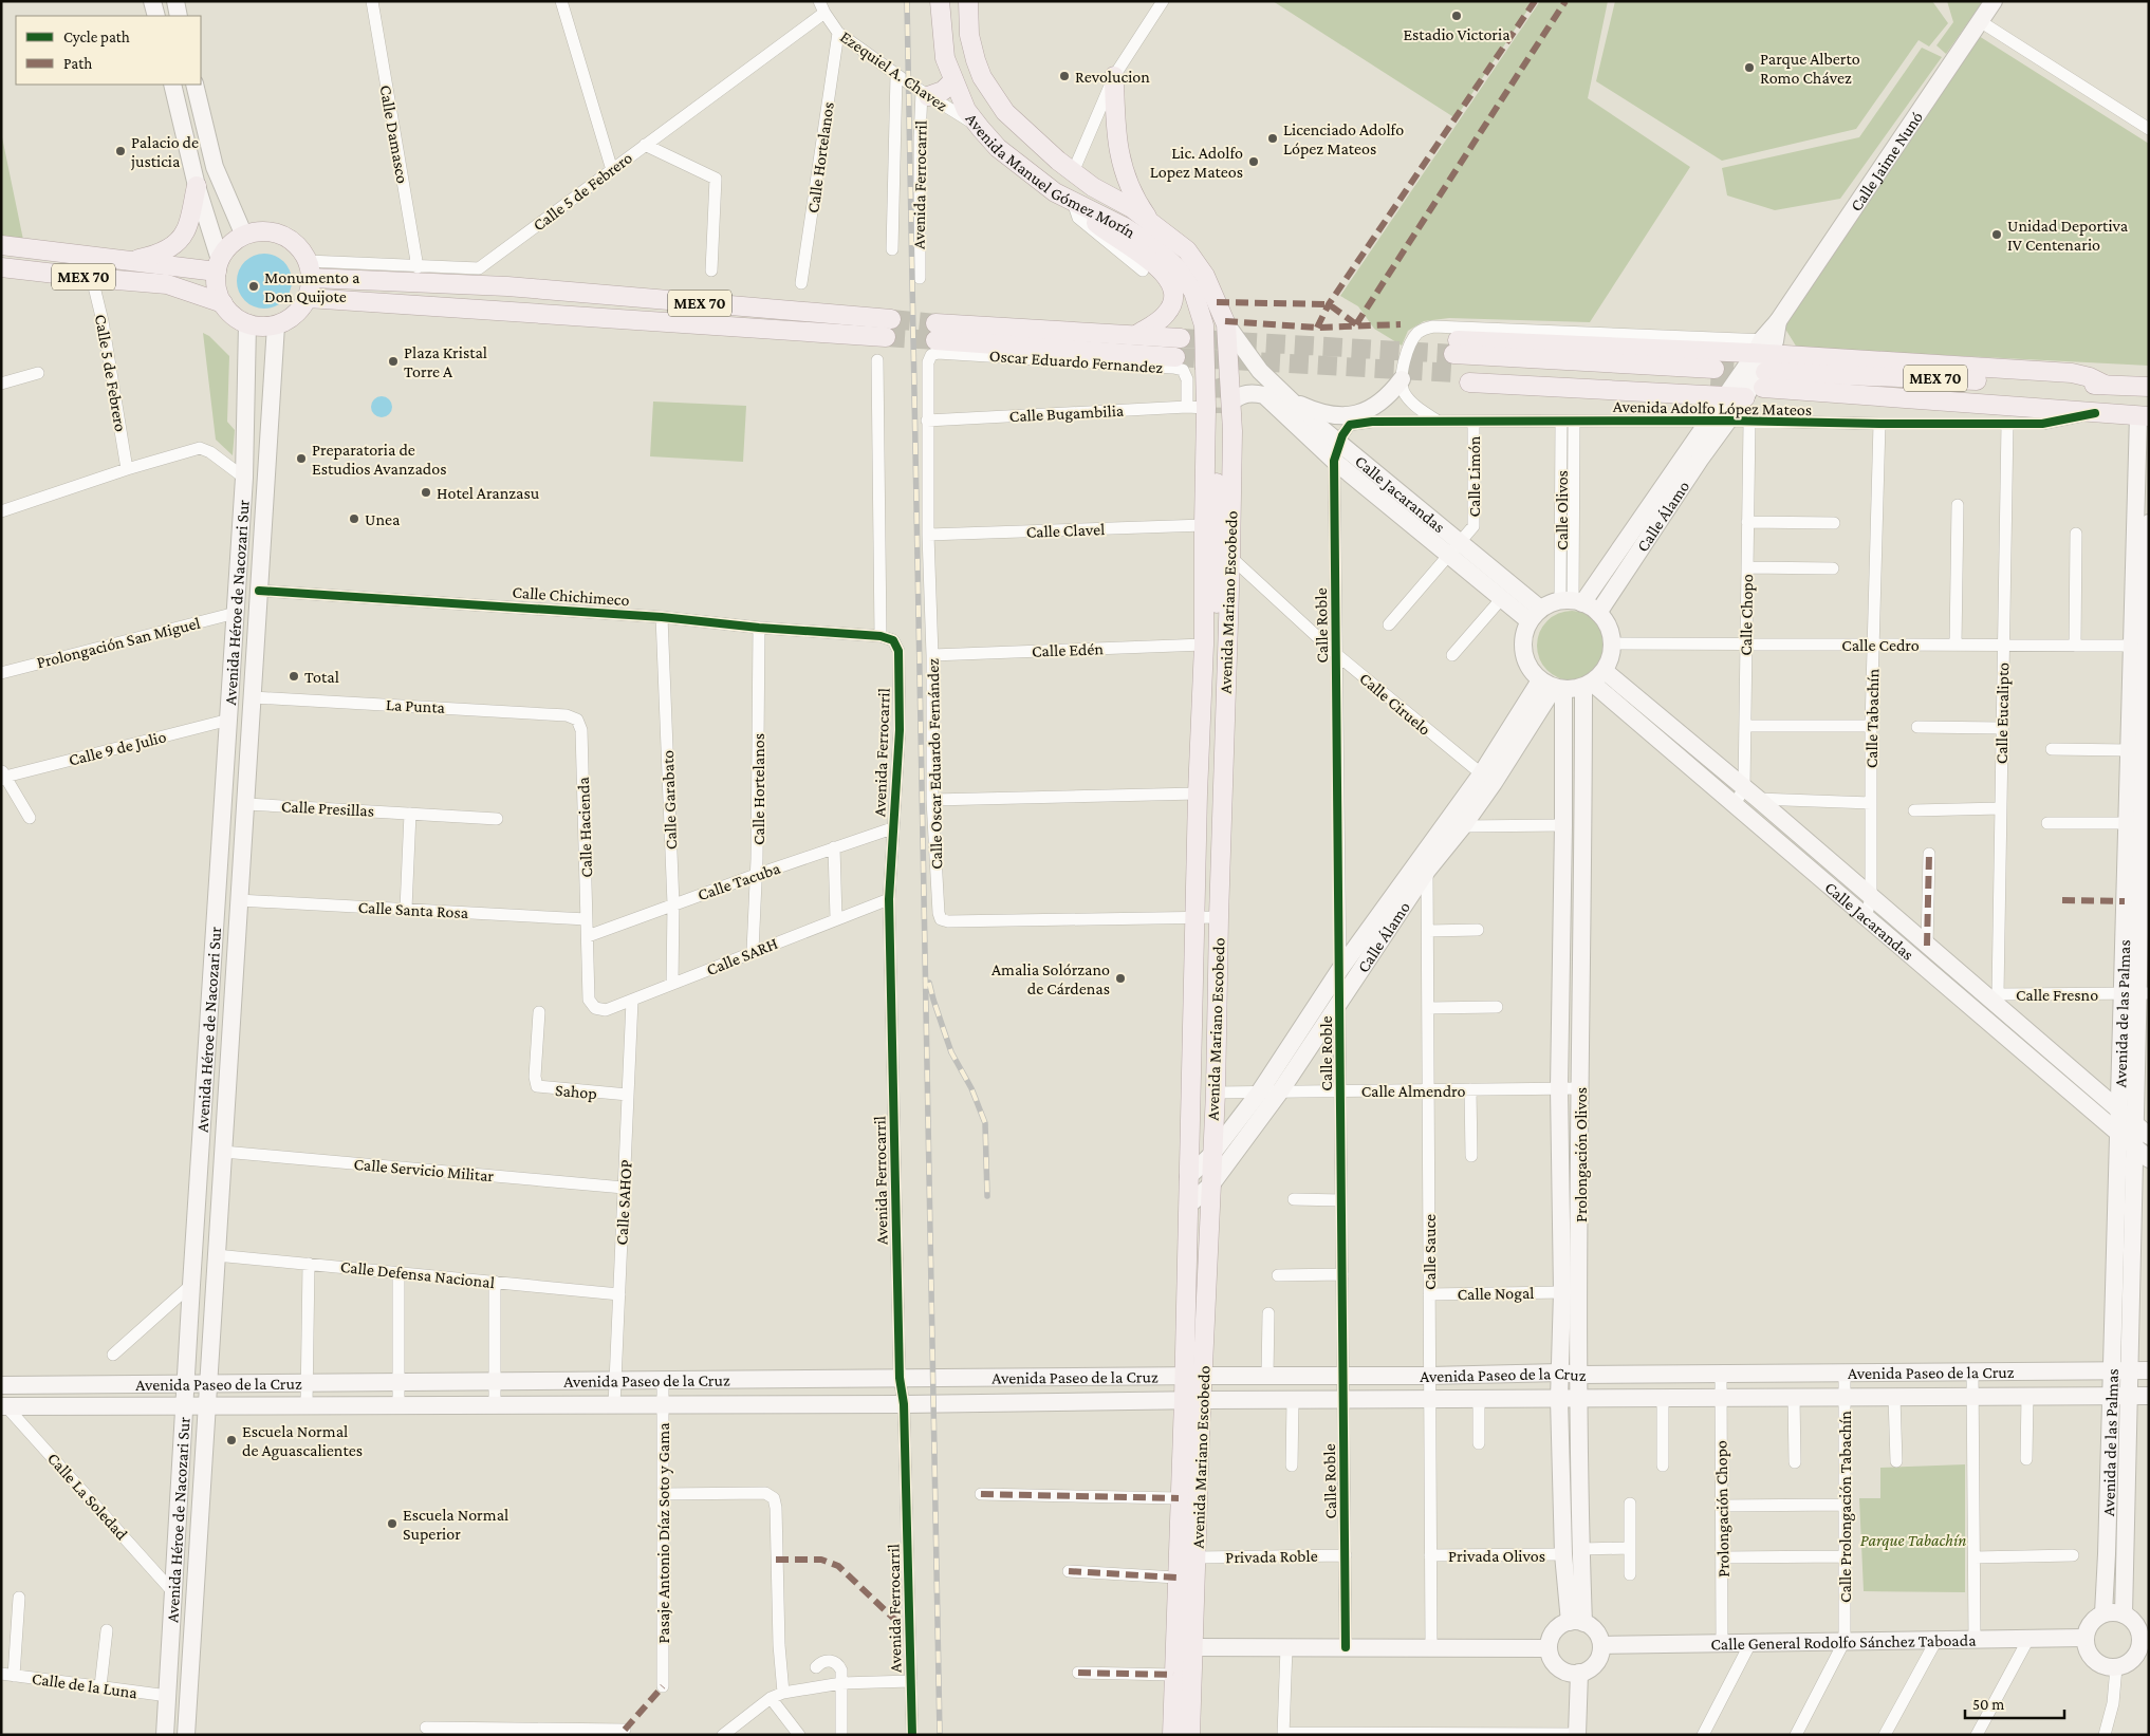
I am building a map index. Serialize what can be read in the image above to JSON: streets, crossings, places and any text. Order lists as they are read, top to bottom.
{
  "streets": {
    "main road": ["Avenida Manuel Gómez Morín", "MEX 70", "Avenida Mariano Escobedo"],
    "street": [
      "Ezequiel A. Chavez",
      "Calle Damasco",
      "Calle Hortelanos",
      "Calle Jaime Nunó",
      "Avenida Ferrocarril",
      "Calle 5 de Febrero",
      "Oscar Eduardo Fernandez",
      "Avenida Adolfo López Mateos",
      "Calle Bugambilia",
      "Calle Limón",
      "Calle Jacarandas",
      "Calle Olivos",
      "Calle Álamo",
      "Calle Clavel",
      "Calle Chichimeco",
      "Avenida Héroe de Nacozari Sur",
      "Calle Chopo",
      "Calle Roble",
      "Prolongación San Miguel",
      "Calle Cedro",
      "Calle Edén",
      "Calle Ciruelo",
      "La Punta",
      "Calle Eucalipto",
      "Calle Tabachín",
      "Calle 9 de Julio",
      "Calle Oscar Eduardo Fernández",
      "Calle Garabato",
      "Calle Presillas",
      "Calle Hacienda",
      "Calle Tacuba",
      "Calle Santa Rosa",
      "Calle SARH",
      "Calle Fresno",
      "Avenida de las Palmas",
      "Calle Almendro",
      "Sahop",
      "Prolongación Olivos",
      "Calle Servicio Militar",
      "Calle SAHOP",
      "Calle Sauce",
      "Calle Defensa Nacional",
      "Calle Nogal",
      "Avenida Paseo de la Cruz",
      "Calle La Soledad",
      "Calle Prolongación Tabachín",
      "Prolongación Chopo",
      "Pasaje Antonio Díaz Soto y Gama",
      "Privada Olivos",
      "Privada Roble",
      "Calle General Rodolfo Sánchez Taboada",
      "Calle de la Luna"
    ]
  },
  "crossings": [
    ["Ezequiel A. Chavez", "Calle Hortelanos"],
    ["Ezequiel A. Chavez", "Avenida Manuel Gómez Morín"],
    ["Ezequiel A. Chavez", "Avenida Ferrocarril"],
    ["Ezequiel A. Chavez", "Calle 5 de Febrero"],
    ["Calle Damasco", "Calle 5 de Febrero"],
    ["Calle Hortelanos", "Calle Chichimeco"],
    ["Calle Hortelanos", "Calle Tacuba"],
    ["Calle Hortelanos", "Calle SARH"],
    ["Calle Jaime Nunó", "MEX 70"],
    ["Calle Jaime Nunó", "Calle Álamo"],
    ["Avenida Manuel Gómez Morín", "Calle Jacarandas"],
    ["Avenida Manuel Gómez Morín", "Avenida Mariano Escobedo"],
    ["Avenida Ferrocarril", "Calle Chichimeco"],
    ["Avenida Ferrocarril", "Calle Tacuba"],
    ["Avenida Ferrocarril", "Calle SARH"],
    ["Avenida Ferrocarril", "Avenida Paseo de la Cruz"],
    ["Calle 5 de Febrero", "MEX 70"],
    ["Calle 5 de Febrero", "Avenida Héroe de Nacozari Sur"],
    ["MEX 70", "Avenida Adolfo López Mateos"],
    ["MEX 70", "Avenida Héroe de Nacozari Sur"],
    ["MEX 70", "Avenida de las Palmas"],
    ["Oscar Eduardo Fernandez", "Calle Bugambilia"],
    ["Oscar Eduardo Fernandez", "Calle Oscar Eduardo Fernández"],
    ["Avenida Adolfo López Mateos", "Calle Limón"],
    ["Avenida Adolfo López Mateos", "Calle Jacarandas"],
    ["Avenida Adolfo López Mateos", "Calle Olivos"],
    ["Avenida Adolfo López Mateos", "Calle Álamo"],
    ["Avenida Adolfo López Mateos", "Calle Chopo"],
    ["Avenida Adolfo López Mateos", "Calle Roble"],
    ["Avenida Adolfo López Mateos", "Calle Eucalipto"],
    ["Avenida Adolfo López Mateos", "Calle Tabachín"],
    ["Calle Bugambilia", "Calle Jacarandas"],
    ["Calle Bugambilia", "Avenida Mariano Escobedo"],
    ["Calle Bugambilia", "Calle Oscar Eduardo Fernández"],
    ["Calle Limón", "Calle Jacarandas"],
    ["Calle Jacarandas", "Calle Olivos"],
    ["Calle Jacarandas", "Calle Álamo"],
    ["Calle Jacarandas", "Avenida Mariano Escobedo"],
    ["Calle Jacarandas", "Calle Chopo"],
    ["Calle Jacarandas", "Calle Roble"],
    ["Calle Jacarandas", "Calle Cedro"],
    ["Calle Jacarandas", "Calle Eucalipto"],
    ["Calle Jacarandas", "Calle Tabachín"],
    ["Calle Jacarandas", "Calle Fresno"],
    ["Calle Jacarandas", "Avenida de las Palmas"],
    ["Calle Jacarandas", "Prolongación Olivos"],
    ["Calle Olivos", "Calle Álamo"],
    ["Calle Olivos", "Calle Cedro"],
    ["Calle Olivos", "Prolongación Olivos"],
    ["Calle Álamo", "Avenida Mariano Escobedo"],
    ["Calle Álamo", "Calle Roble"],
    ["Calle Álamo", "Calle Cedro"],
    ["Calle Álamo", "Calle Ciruelo"],
    ["Calle Álamo", "Calle Almendro"],
    ["Calle Álamo", "Prolongación Olivos"],
    ["Calle Álamo", "Calle Sauce"],
    ["Calle Clavel", "Avenida Mariano Escobedo"],
    ["Calle Clavel", "Calle Oscar Eduardo Fernández"],
    ["Calle Chichimeco", "Avenida Héroe de Nacozari Sur"],
    ["Calle Chichimeco", "Calle Garabato"],
    ["Avenida Héroe de Nacozari Sur", "Prolongación San Miguel"],
    ["Avenida Héroe de Nacozari Sur", "La Punta"],
    ["Avenida Héroe de Nacozari Sur", "Calle 9 de Julio"],
    ["Avenida Héroe de Nacozari Sur", "Calle Presillas"],
    ["Avenida Héroe de Nacozari Sur", "Calle Santa Rosa"],
    ["Avenida Héroe de Nacozari Sur", "Calle Servicio Militar"],
    ["Avenida Héroe de Nacozari Sur", "Calle Defensa Nacional"],
    ["Avenida Héroe de Nacozari Sur", "Avenida Paseo de la Cruz"],
    ["Avenida Héroe de Nacozari Sur", "Calle La Soledad"],
    ["Avenida Héroe de Nacozari Sur", "Calle de la Luna"],
    ["Avenida Mariano Escobedo", "Calle Edén"],
    ["Avenida Mariano Escobedo", "Calle Ciruelo"],
    ["Avenida Mariano Escobedo", "Calle Oscar Eduardo Fernández"],
    ["Avenida Mariano Escobedo", "Calle Almendro"],
    ["Avenida Mariano Escobedo", "Avenida Paseo de la Cruz"],
    ["Avenida Mariano Escobedo", "Privada Roble"],
    ["Calle Chopo", "Calle Cedro"],
    ["Calle Roble", "Calle Ciruelo"],
    ["Calle Roble", "Calle Almendro"],
    ["Calle Roble", "Avenida Paseo de la Cruz"],
    ["Calle Roble", "Privada Roble"],
    ["Calle Cedro", "Calle Eucalipto"],
    ["Calle Cedro", "Calle Tabachín"],
    ["Calle Cedro", "Avenida de las Palmas"],
    ["Calle Cedro", "Prolongación Olivos"],
    ["Calle Edén", "Calle Oscar Eduardo Fernández"],
    ["La Punta", "Calle Hacienda"],
    ["Calle Eucalipto", "Calle Fresno"],
    ["Calle Garabato", "Calle Tacuba"],
    ["Calle Garabato", "Calle SARH"],
    ["Calle Hacienda", "Calle Tacuba"],
    ["Calle Hacienda", "Calle Santa Rosa"],
    ["Calle Hacienda", "Calle SARH"],
    ["Calle SARH", "Calle SAHOP"],
    ["Calle Fresno", "Avenida de las Palmas"],
    ["Avenida de las Palmas", "Avenida Paseo de la Cruz"],
    ["Avenida de las Palmas", "Calle General Rodolfo Sánchez Taboada"],
    ["Calle Almendro", "Prolongación Olivos"],
    ["Calle Almendro", "Calle Sauce"],
    ["Sahop", "Calle SAHOP"],
    ["Prolongación Olivos", "Calle Nogal"],
    ["Prolongación Olivos", "Avenida Paseo de la Cruz"],
    ["Prolongación Olivos", "Privada Olivos"],
    ["Prolongación Olivos", "Calle General Rodolfo Sánchez Taboada"],
    ["Calle Servicio Militar", "Calle SAHOP"],
    ["Calle SAHOP", "Calle Defensa Nacional"],
    ["Calle SAHOP", "Avenida Paseo de la Cruz"],
    ["Calle Sauce", "Calle Nogal"],
    ["Calle Sauce", "Avenida Paseo de la Cruz"],
    ["Calle Sauce", "Privada Olivos"],
    ["Avenida Paseo de la Cruz", "Calle La Soledad"],
    ["Avenida Paseo de la Cruz", "Calle Prolongación Tabachín"],
    ["Avenida Paseo de la Cruz", "Prolongación Chopo"],
    ["Avenida Paseo de la Cruz", "Pasaje Antonio Díaz Soto y Gama"],
    ["Calle Prolongación Tabachín", "Calle General Rodolfo Sánchez Taboada"],
    ["Prolongación Chopo", "Calle General Rodolfo Sánchez Taboada"]
  ],
  "parks": ["Parque Tabachín"],
  "places": [
    "Estadio Victoria",
    "Parque Alberto Romo Chávez",
    "Revolucion",
    "Licenciado Adolfo López Mateos",
    "Palacio de justicia",
    "Lic. Adolfo Lopez Mateos",
    "Unidad Deportiva IV Centenario",
    "Monumento a Don Quijote",
    "Plaza Kristal Torre A",
    "Preparatoria de Estudios Avanzados",
    "Hotel Aranzasu",
    "Unea",
    "Total",
    "Amalia Solórzano de Cárdenas",
    "Escuela Normal de Aguascalientes",
    "Escuela Normal Superior"
  ],
  "legend": ["Cycle path", "Path"],
  "scale_bar": "50 m"
}
